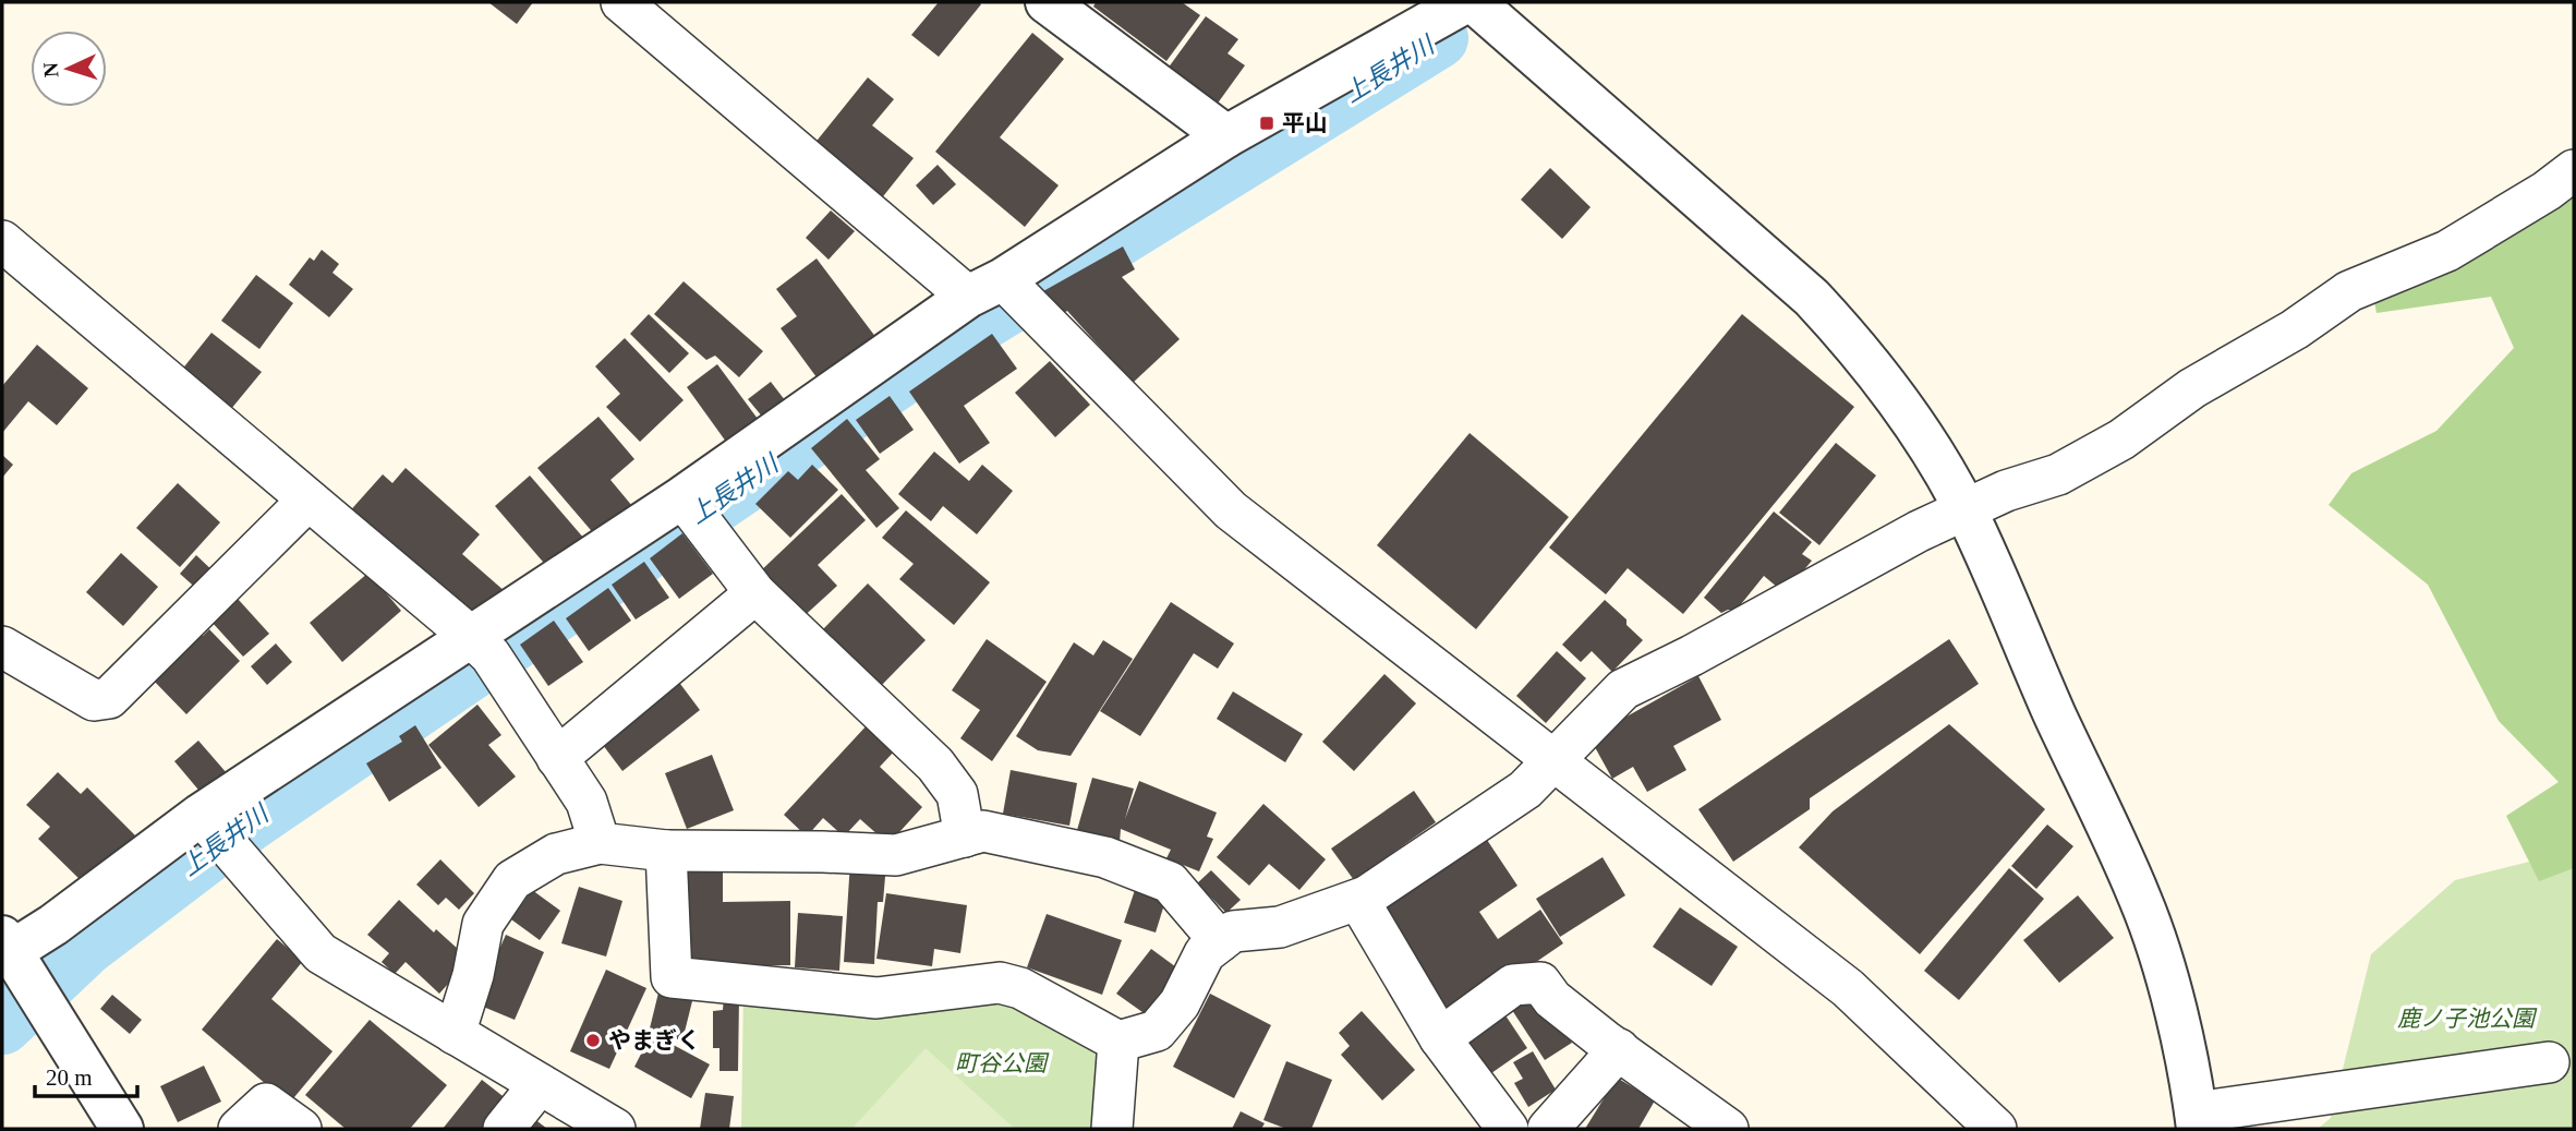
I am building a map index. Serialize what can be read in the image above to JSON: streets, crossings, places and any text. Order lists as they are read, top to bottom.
{
  "water": ["上長井川"],
  "parks": ["鹿ノ子池公園", "町谷公園"],
  "places": {
    "transit": ["平山"],
    "other": ["やまぎく"]
  },
  "scale_bar": "20 m",
  "north": "left"
}
